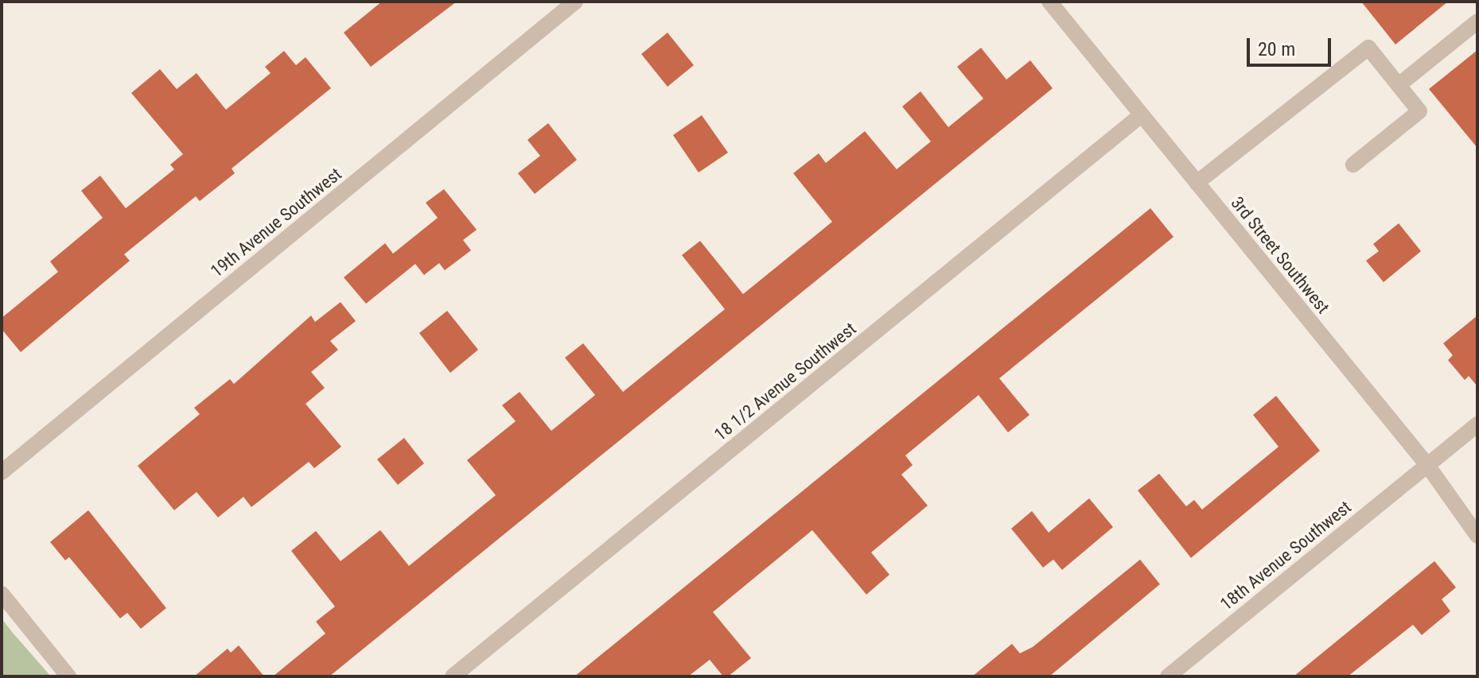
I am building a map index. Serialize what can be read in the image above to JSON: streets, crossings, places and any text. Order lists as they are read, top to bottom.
{
  "streets": {
    "street": [
      "19th Avenue Southwest",
      "3rd Street Southwest",
      "18 1/2 Avenue Southwest",
      "18th Avenue Southwest"
    ]
  },
  "crossings": [
    ["3rd Street Southwest", "18 1/2 Avenue Southwest"],
    ["3rd Street Southwest", "18th Avenue Southwest"]
  ],
  "scale_bar": "20 m"
}
